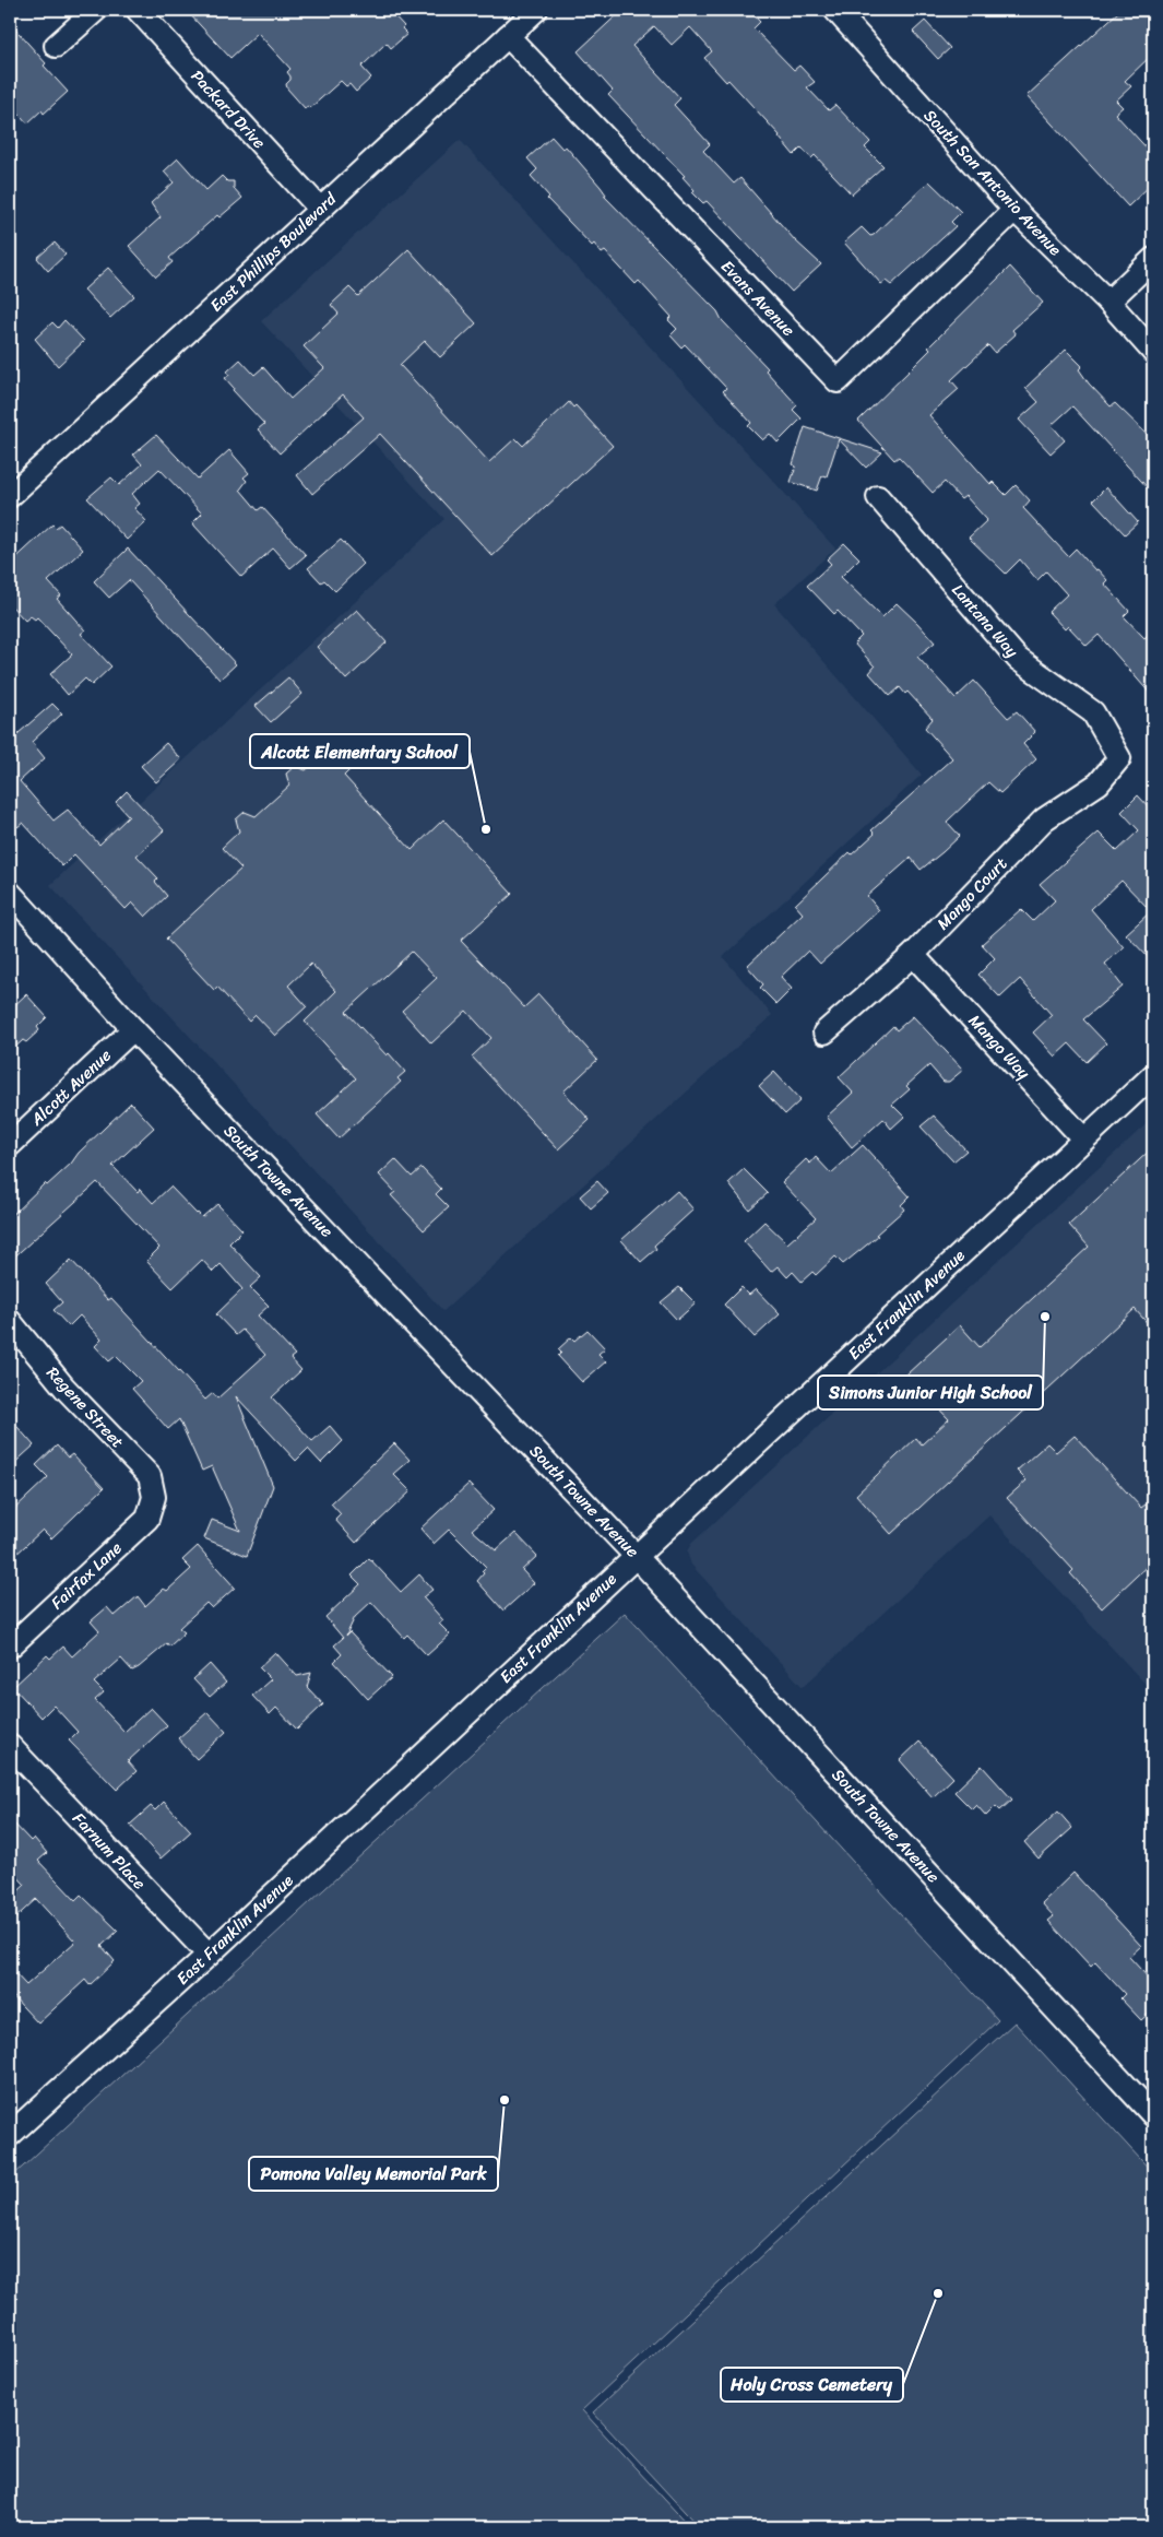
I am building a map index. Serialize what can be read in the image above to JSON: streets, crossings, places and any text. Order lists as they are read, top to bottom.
{
  "streets": {
    "street": [
      "Packard Drive",
      "South San Antonio Avenue",
      "East Phillips Boulevard",
      "Evans Avenue",
      "Lantana Way",
      "Mango Court",
      "Mango Way",
      "Alcott Avenue",
      "South Towne Avenue",
      "East Franklin Avenue",
      "Regene Street",
      "Fairfax Lane",
      "Farnum Place"
    ]
  },
  "crossings": [
    ["Packard Drive", "East Phillips Boulevard"],
    ["South San Antonio Avenue", "Evans Avenue"],
    ["East Phillips Boulevard", "Evans Avenue"],
    ["Lantana Way", "Mango Court"],
    ["Mango Court", "Mango Way"],
    ["Mango Way", "East Franklin Avenue"],
    ["Alcott Avenue", "South Towne Avenue"],
    ["South Towne Avenue", "East Franklin Avenue"],
    ["East Franklin Avenue", "Farnum Place"],
    ["Regene Street", "Fairfax Lane"]
  ],
  "places": [
    "Alcott Elementary School",
    "Simons Junior High School",
    "Pomona Valley Memorial Park",
    "Holy Cross Cemetery"
  ]
}
